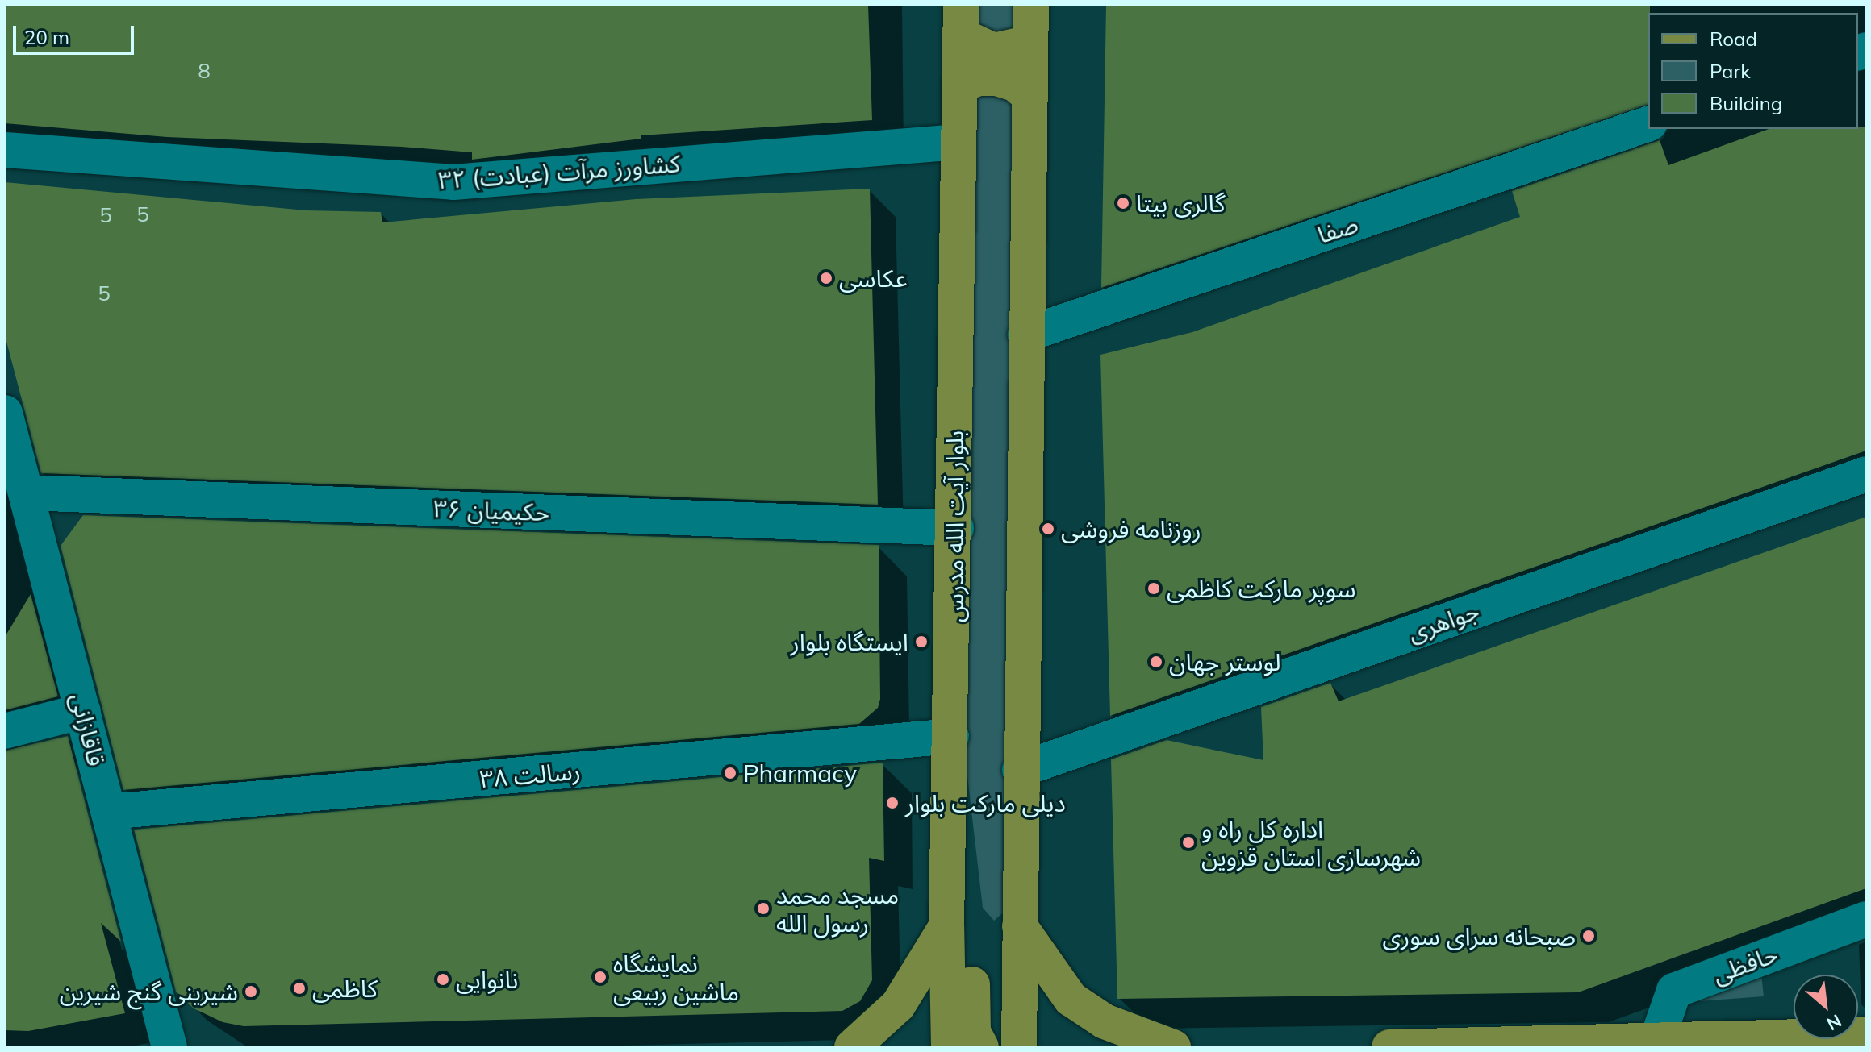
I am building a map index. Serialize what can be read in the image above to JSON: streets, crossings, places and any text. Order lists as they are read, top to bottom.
{
  "streets": {
    "main road": ["بلوار آیت الله مدرس"],
    "street": [
      "۳۲ کشاورز مرآت (عبادت)",
      "صفا",
      "۳۶ حکیمیان",
      "جواهری",
      "قاقازانی",
      "۳۸ رسالت",
      "حافظی"
    ]
  },
  "crossings": [
    ["۳۲ کشاورز مرآت (عبادت)", "بلوار آیت الله مدرس"],
    ["۳۶ حکیمیان", "بلوار آیت الله مدرس"],
    ["۳۶ حکیمیان", "قاقازانی"],
    ["بلوار آیت الله مدرس", "۳۸ رسالت"],
    ["قاقازانی", "۳۸ رسالت"]
  ],
  "places": [
    "گالری بیتا",
    "عکاسی",
    "روزنامه فروشی",
    "سوپر مارکت کاظمی",
    "ایستگاه بلوار",
    "لوستر جهان",
    "Pharmacy",
    "دیلی مارکت بلوار",
    "اداره کل راه و شهرسازی استان قزوین",
    "مسجد محمد رسول الله",
    "صبحانه سرای سوری",
    "نمایشگاه ماشین ربیعی",
    "نانوایی",
    "کاظمی",
    "شیرینی گنج شیرین"
  ],
  "house_numbers": [
    "8",
    "5",
    "5",
    "5"
  ],
  "legend": ["Road", "Park", "Building"],
  "scale_bar": "20 m",
  "north": "bottom right"
}
